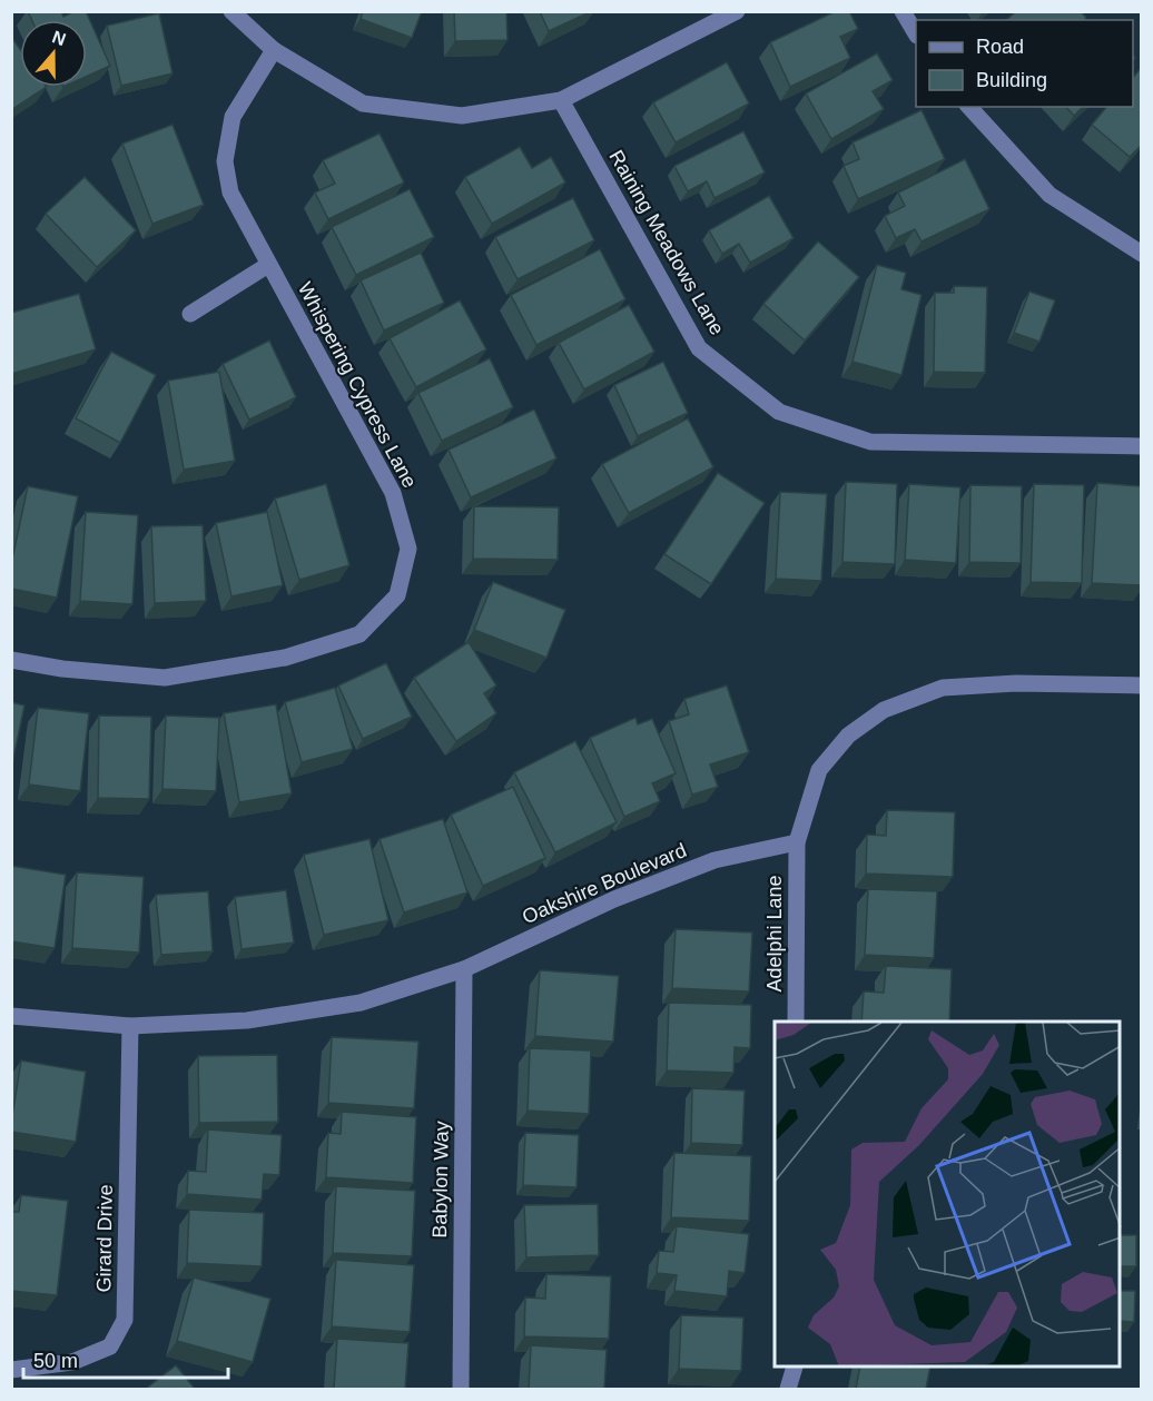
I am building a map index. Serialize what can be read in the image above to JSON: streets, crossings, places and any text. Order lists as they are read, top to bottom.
{
  "streets": {
    "street": [
      "Raining Meadows Lane",
      "Whispering Cypress Lane",
      "Oakshire Boulevard",
      "Adelphi Lane",
      "Babylon Way",
      "Girard Drive"
    ]
  },
  "crossings": [
    ["Oakshire Boulevard", "Adelphi Lane"],
    ["Oakshire Boulevard", "Babylon Way"],
    ["Oakshire Boulevard", "Girard Drive"]
  ],
  "legend": ["Road", "Building"],
  "scale_bar": "50 m",
  "north": "top"
}
